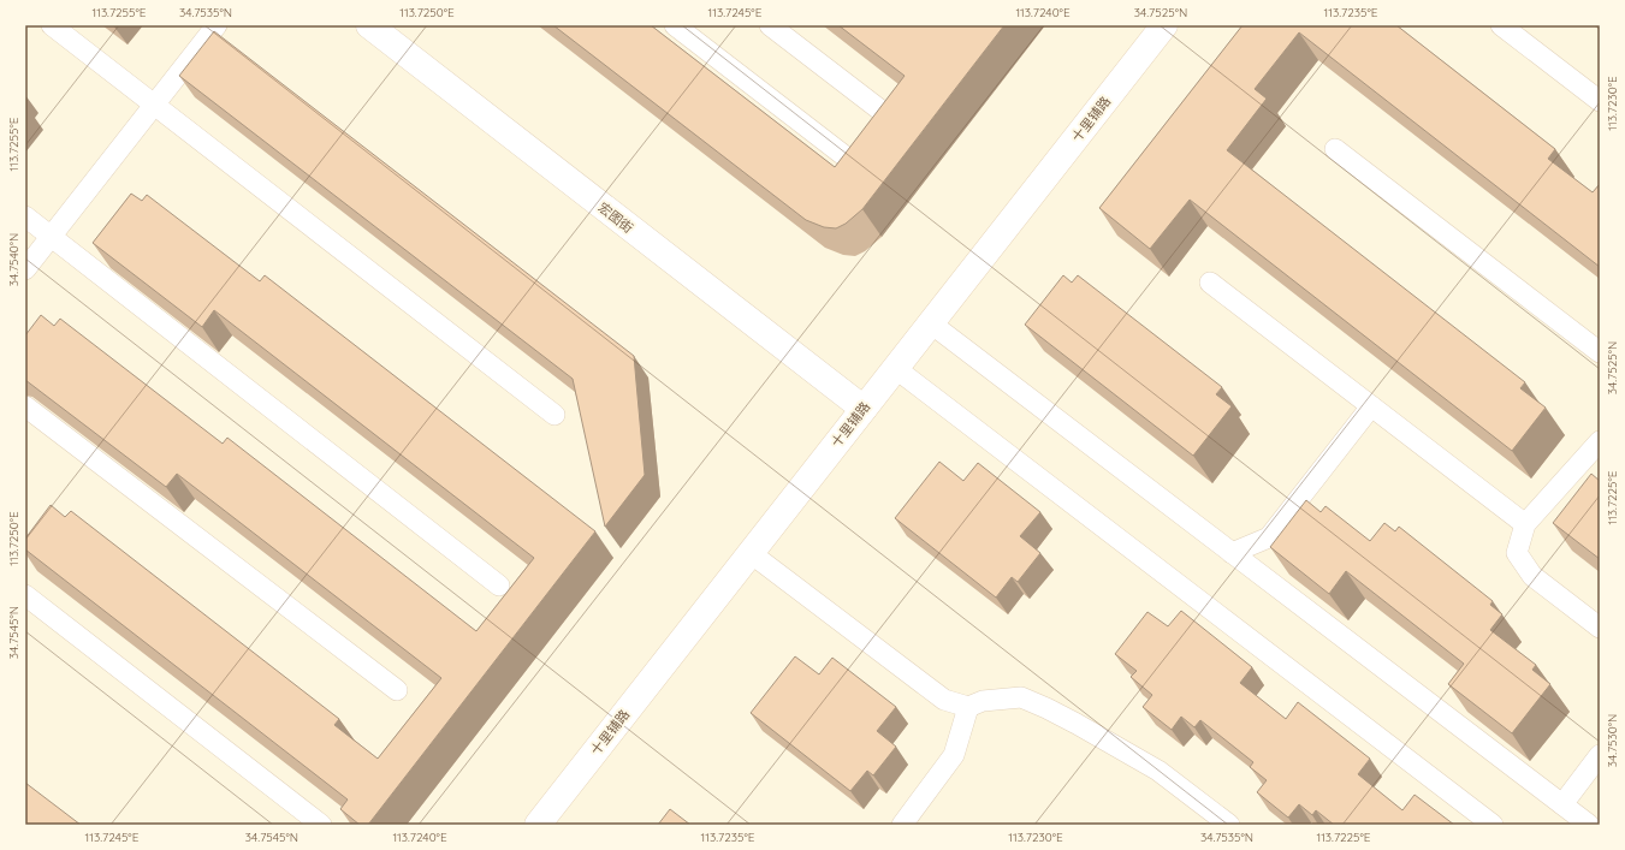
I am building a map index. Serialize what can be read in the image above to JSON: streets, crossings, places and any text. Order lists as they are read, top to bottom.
{
  "streets": {
    "street": ["十里铺路", "宏图街"]
  },
  "crossings": [
    ["十里铺路", "宏图街"]
  ],
  "coordinates": [
    "113.7255°E",
    "34.7535°N",
    "113.7250°E",
    "113.7245°E",
    "113.7240°E",
    "34.7525°N",
    "113.7235°E",
    "113.7230°E",
    "34.7540°N",
    "113.7225°E",
    "34.7545°N",
    "34.7530°N"
  ]
}
